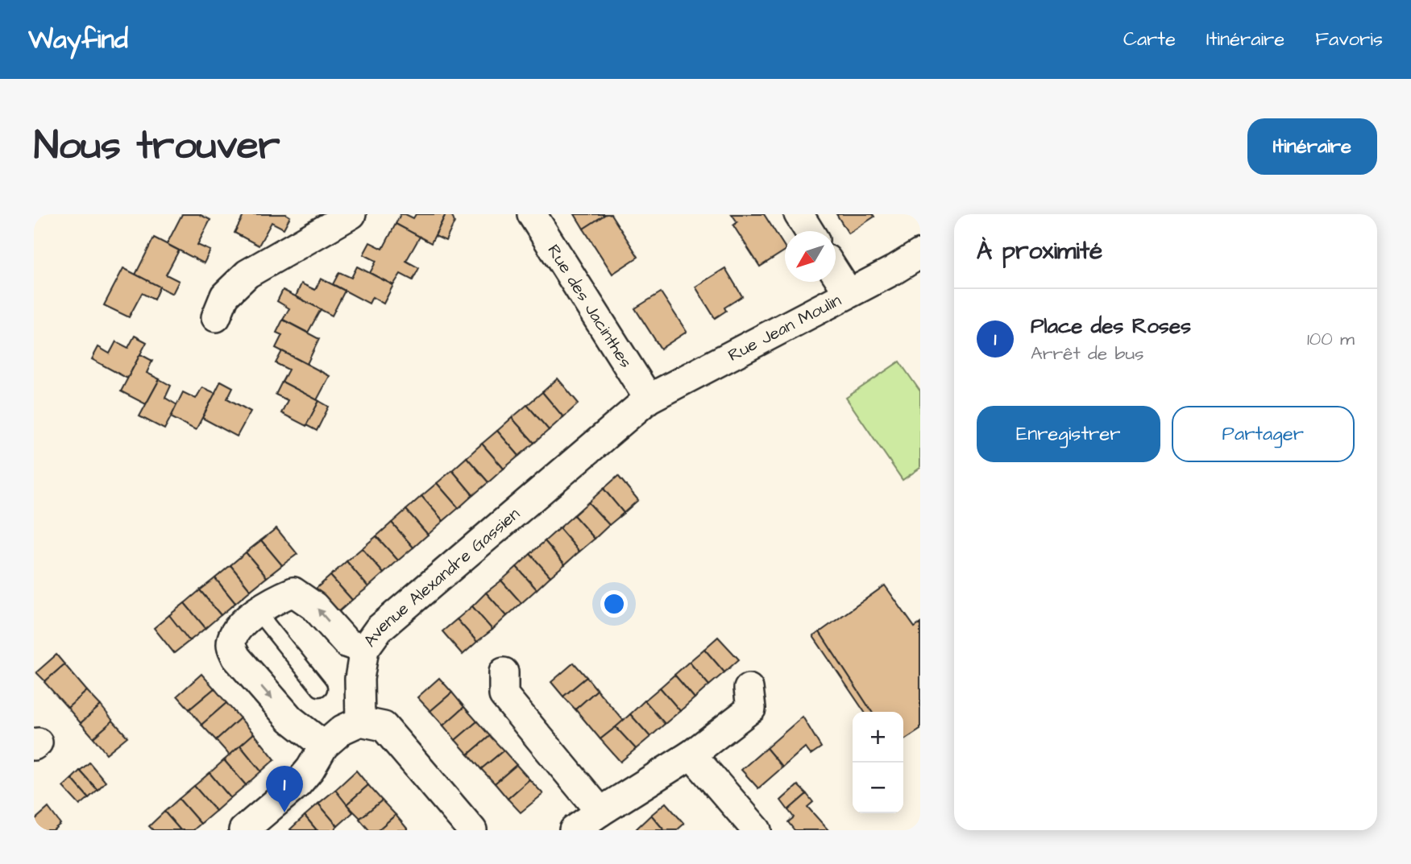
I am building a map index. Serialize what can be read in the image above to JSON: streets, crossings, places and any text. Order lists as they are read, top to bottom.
{
  "streets": {
    "street": ["Rue des Jacinthes", "Rue Jean Moulin", "Avenue Alexandre Gassien"]
  },
  "crossings": [
    ["Rue des Jacinthes", "Rue Jean Moulin"],
    ["Rue des Jacinthes", "Avenue Alexandre Gassien"],
    ["Rue Jean Moulin", "Avenue Alexandre Gassien"]
  ],
  "north": "bottom left",
  "page": {
    "header": "Wayfind",
    "nav": ["Carte", "Itinéraire", "Favoris"],
    "buttons": [
      "Itinéraire",
      ["Enregistrer", "Partager"]
    ],
    "title": "Nous trouver",
    "heading": "À proximité",
    "list": [
      {
        "mark": "1",
        "name": "Place des Roses",
        "note": "Arrêt de bus",
        "value": "100 m"
      }
    ],
    "map_buttons": ["+", "−"],
    "pins": "1"
  }
}
